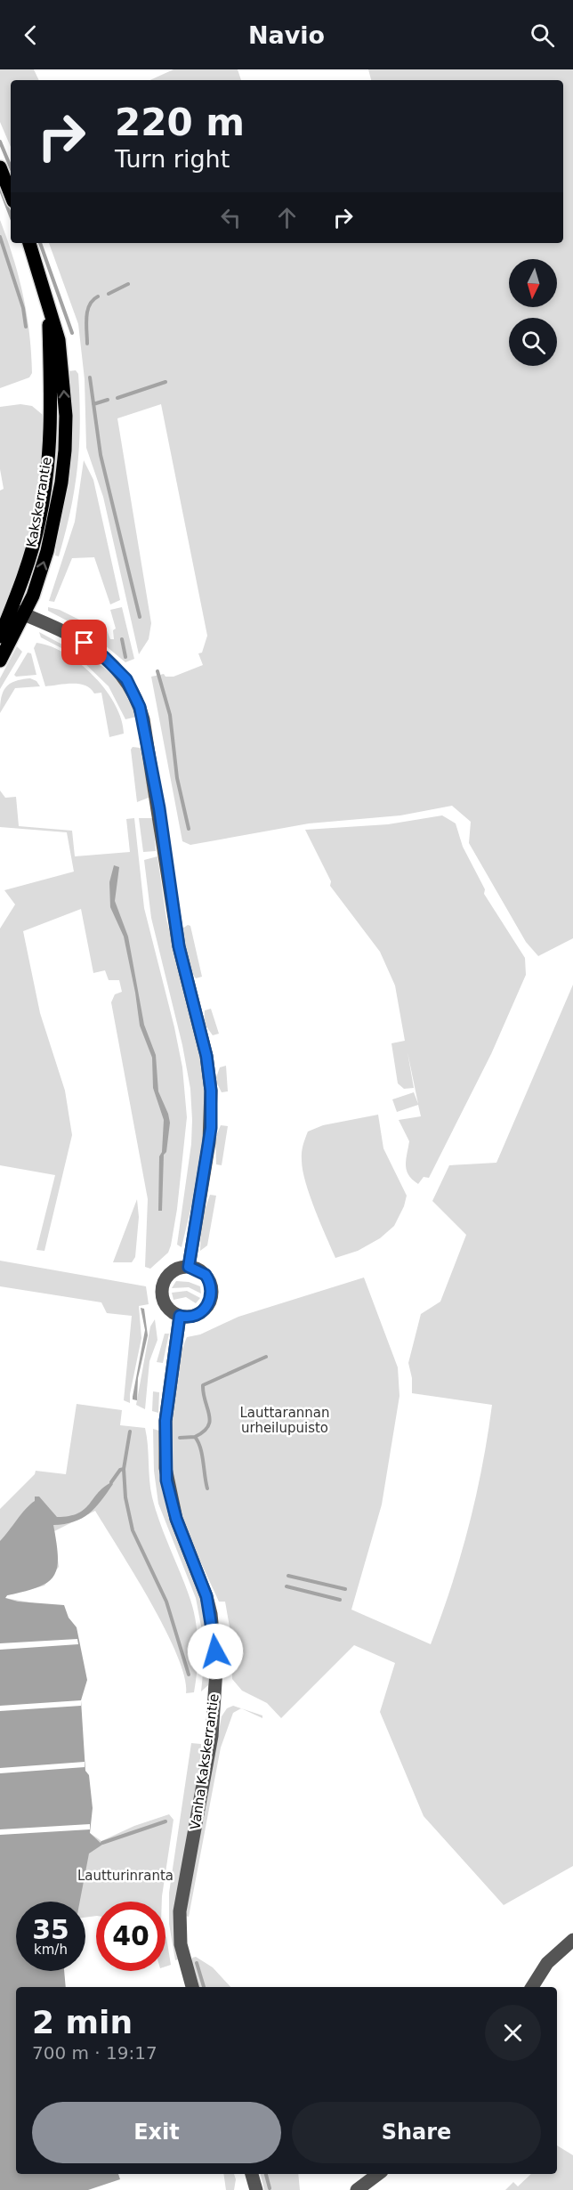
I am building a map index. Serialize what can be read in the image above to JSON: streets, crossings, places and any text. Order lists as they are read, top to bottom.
{
  "streets": {
    "main road": ["Kakskerrantie"],
    "street": ["Vanha Kakskerrantie"]
  },
  "parks": ["Lauttarannan urheilupuisto", "Lautturinranta"],
  "north": "bottom",
  "page": {
    "header": "Navio",
    "turn": ["220 m", "Turn right"],
    "speed": "35 km/h",
    "limit": "40",
    "heading": ["2 min", "700 m · 19:17"],
    "buttons": ["Exit", "Share"]
  }
}
